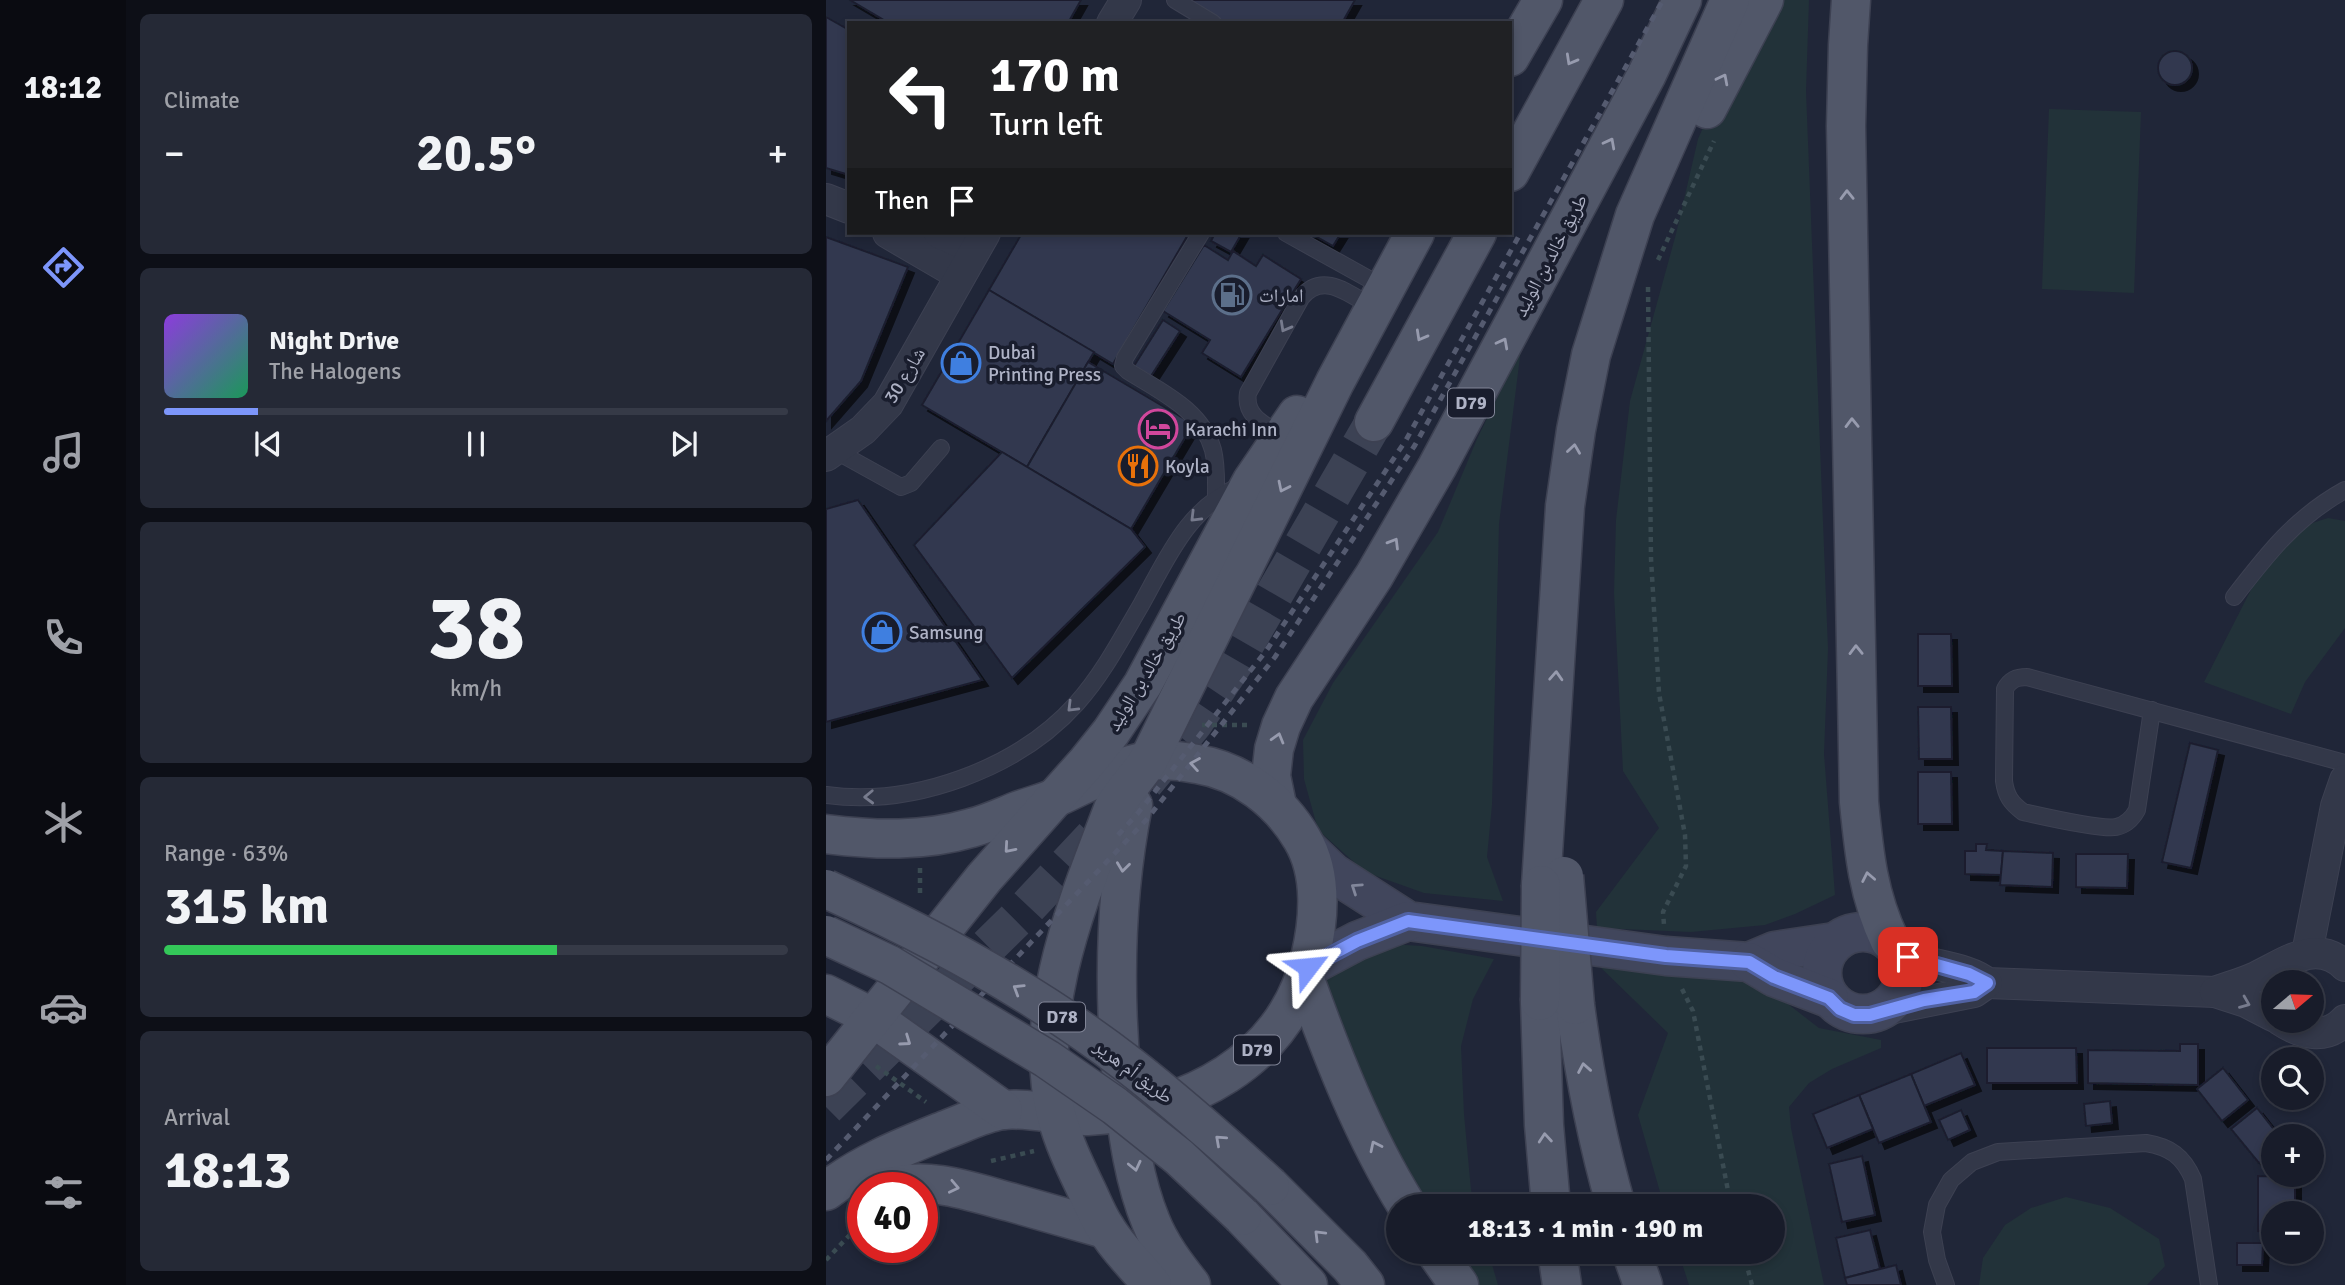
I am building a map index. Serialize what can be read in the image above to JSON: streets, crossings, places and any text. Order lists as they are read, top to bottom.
{
  "streets": {
    "main road": [
      "طريق خالد بن الوليد",
      "D79",
      "D78",
      "طريق أم هرير"
    ],
    "street": ["شارع 30"]
  },
  "places": {
    "fuel station": ["امارات"],
    "shop": ["Dubai Printing Press", "Samsung"],
    "hotel": ["Karachi Inn"],
    "restaurant": ["Koyla"]
  },
  "north": "right",
  "page": {
    "tabs": "18:12",
    "tile": [
      "Climate",
      ["38", "km/h"],
      ["Range · 63%", "315 km"],
      ["Arrival", "18:13"]
    ],
    "turn": ["170 m", "Turn left"],
    "heat": ["−", "20.5°", "+"],
    "then": "Then",
    "song": ["Night Drive", "The Halogens"],
    "map_buttons": ["+", "−"],
    "limit": "40",
    "trip": "18:13 · 1 min · 190 m"
  }
}
